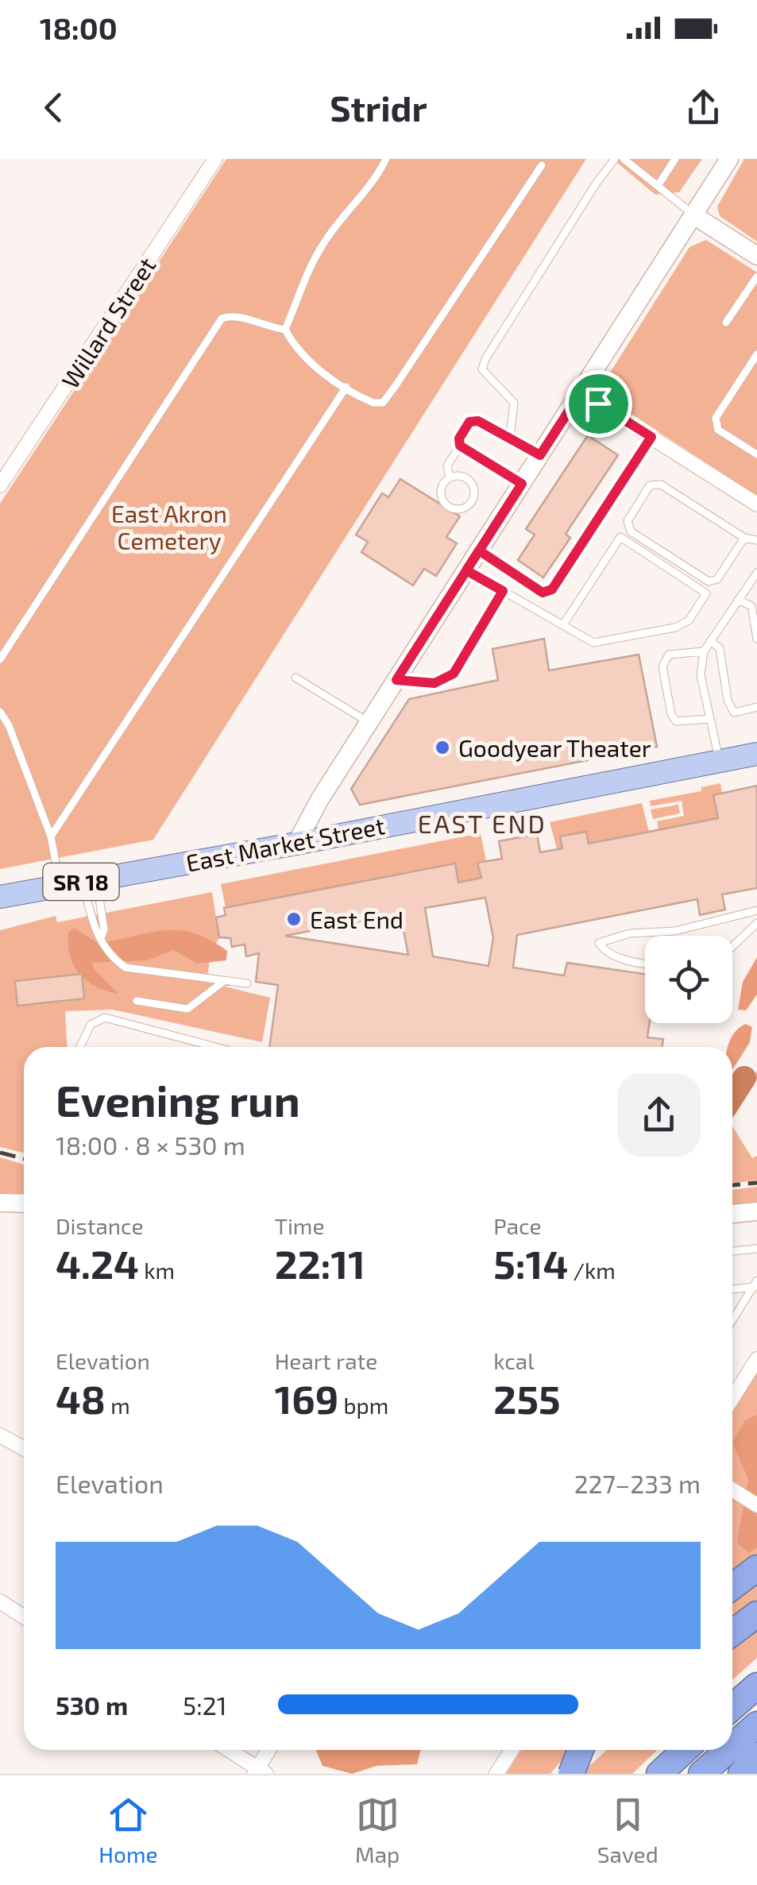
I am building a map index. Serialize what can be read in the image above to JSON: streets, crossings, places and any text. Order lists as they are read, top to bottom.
{
  "streets": {
    "main road": ["East Market Street", "SR 18"],
    "street": ["Willard Street"]
  },
  "districts": ["EAST END"],
  "parks": ["East Akron Cemetery"],
  "places": ["Goodyear Theater", "East End"],
  "page": {
    "status": "18:00",
    "header": "Stridr",
    "heading": ["Evening run", "18:00 · 8 × 530 m"],
    "stats": [
      ["Distance", "4.24 km"],
      ["Time", "22:11"],
      ["Pace", "5:14 /km"],
      ["Elevation", "48 m"],
      ["Heart rate", "169 bpm"],
      ["kcal", "255"]
    ],
    "chart": ["Elevation", "227–233 m"],
    "list": [
      {
        "name": "530 m",
        "note": "5:21"
      }
    ],
    "tabs": ["Home", "Map", "Saved"]
  }
}
